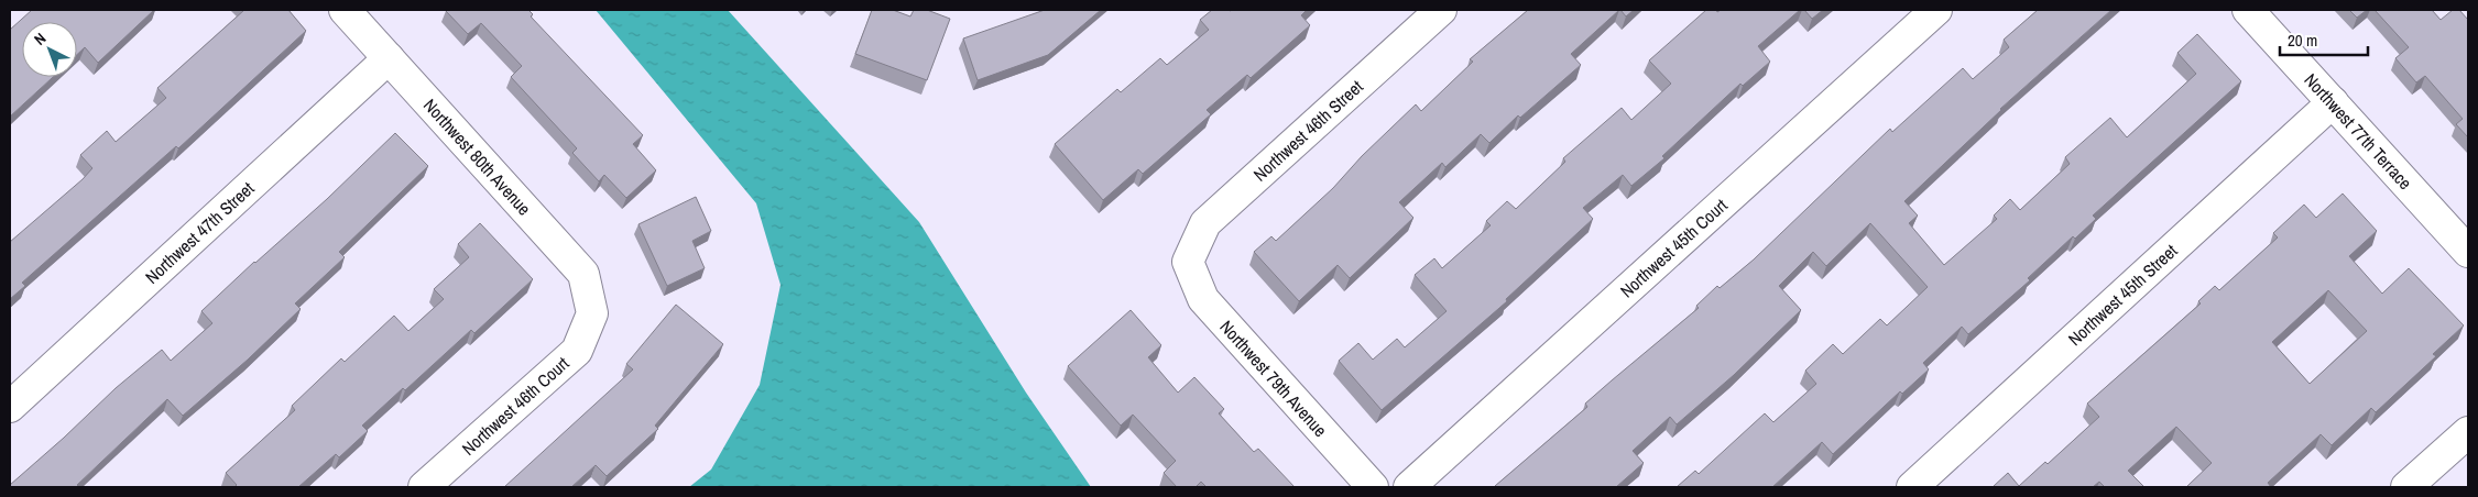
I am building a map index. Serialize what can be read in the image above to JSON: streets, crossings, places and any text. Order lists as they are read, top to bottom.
{
  "streets": {
    "street": [
      "Northwest 46th Street",
      "Northwest 77th Terrace",
      "Northwest 80th Avenue",
      "Northwest 47th Street",
      "Northwest 45th Court",
      "Northwest 45th Street",
      "Northwest 79th Avenue",
      "Northwest 46th Court"
    ]
  },
  "crossings": [
    ["Northwest 46th Street", "Northwest 79th Avenue"],
    ["Northwest 77th Terrace", "Northwest 45th Street"],
    ["Northwest 80th Avenue", "Northwest 47th Street"],
    ["Northwest 80th Avenue", "Northwest 46th Court"]
  ],
  "scale_bar": "20 m",
  "north": "top left"
}
